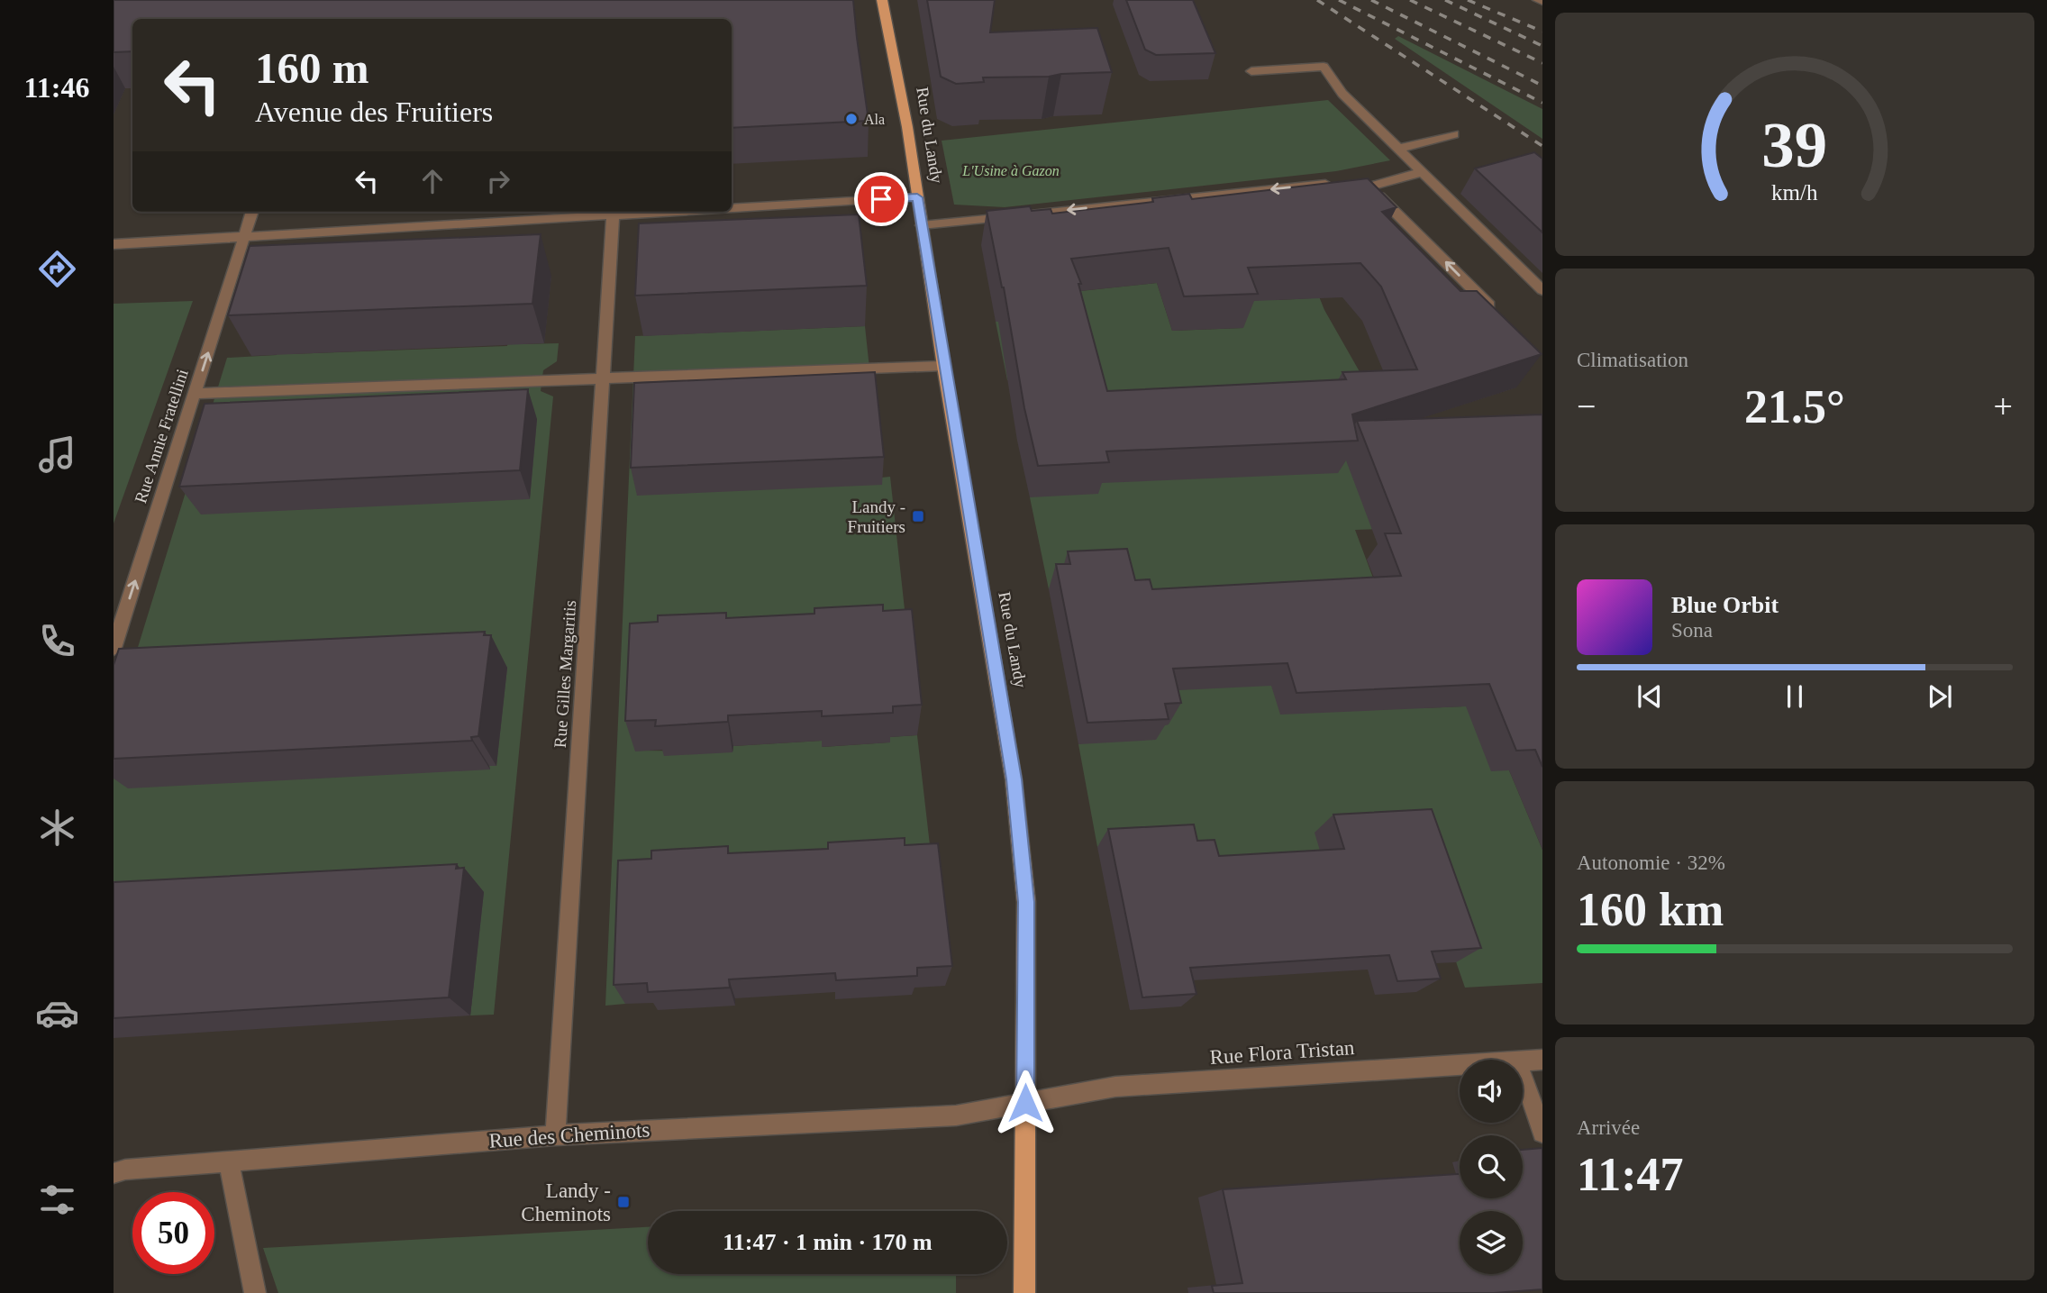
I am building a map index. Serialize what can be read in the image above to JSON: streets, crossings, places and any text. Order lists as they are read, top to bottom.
{
  "streets": {
    "main road": ["Rue du Landy"],
    "street": [
      "Rue Annie Fratellini",
      "Rue Gilles Margaritis",
      "Rue Flora Tristan",
      "Rue des Cheminots"
    ]
  },
  "crossings": [
    ["Rue du Landy", "Rue Flora Tristan"],
    ["Rue du Landy", "Rue des Cheminots"],
    ["Rue Gilles Margaritis", "Rue des Cheminots"],
    ["Rue Flora Tristan", "Rue des Cheminots"]
  ],
  "one_way": ["Rue Annie Fratellini"],
  "parks": ["L'Usine à Gazon"],
  "places": {
    "other": ["Ala"],
    "transit": ["Landy - Fruitiers", "Landy - Cheminots"]
  },
  "page": {
    "tabs": "11:46",
    "turn": ["160 m", "Avenue des Fruitiers"],
    "tile": [
      "Climatisation",
      ["Autonomie · 32%", "160 km"],
      ["Arrivée", "11:47"]
    ],
    "heat": ["−", "21.5°", "+"],
    "song": ["Blue Orbit", "Sona"],
    "limit": "50",
    "trip": "11:47 · 1 min · 170 m",
    "gauge": ["39", "km/h"]
  }
}
